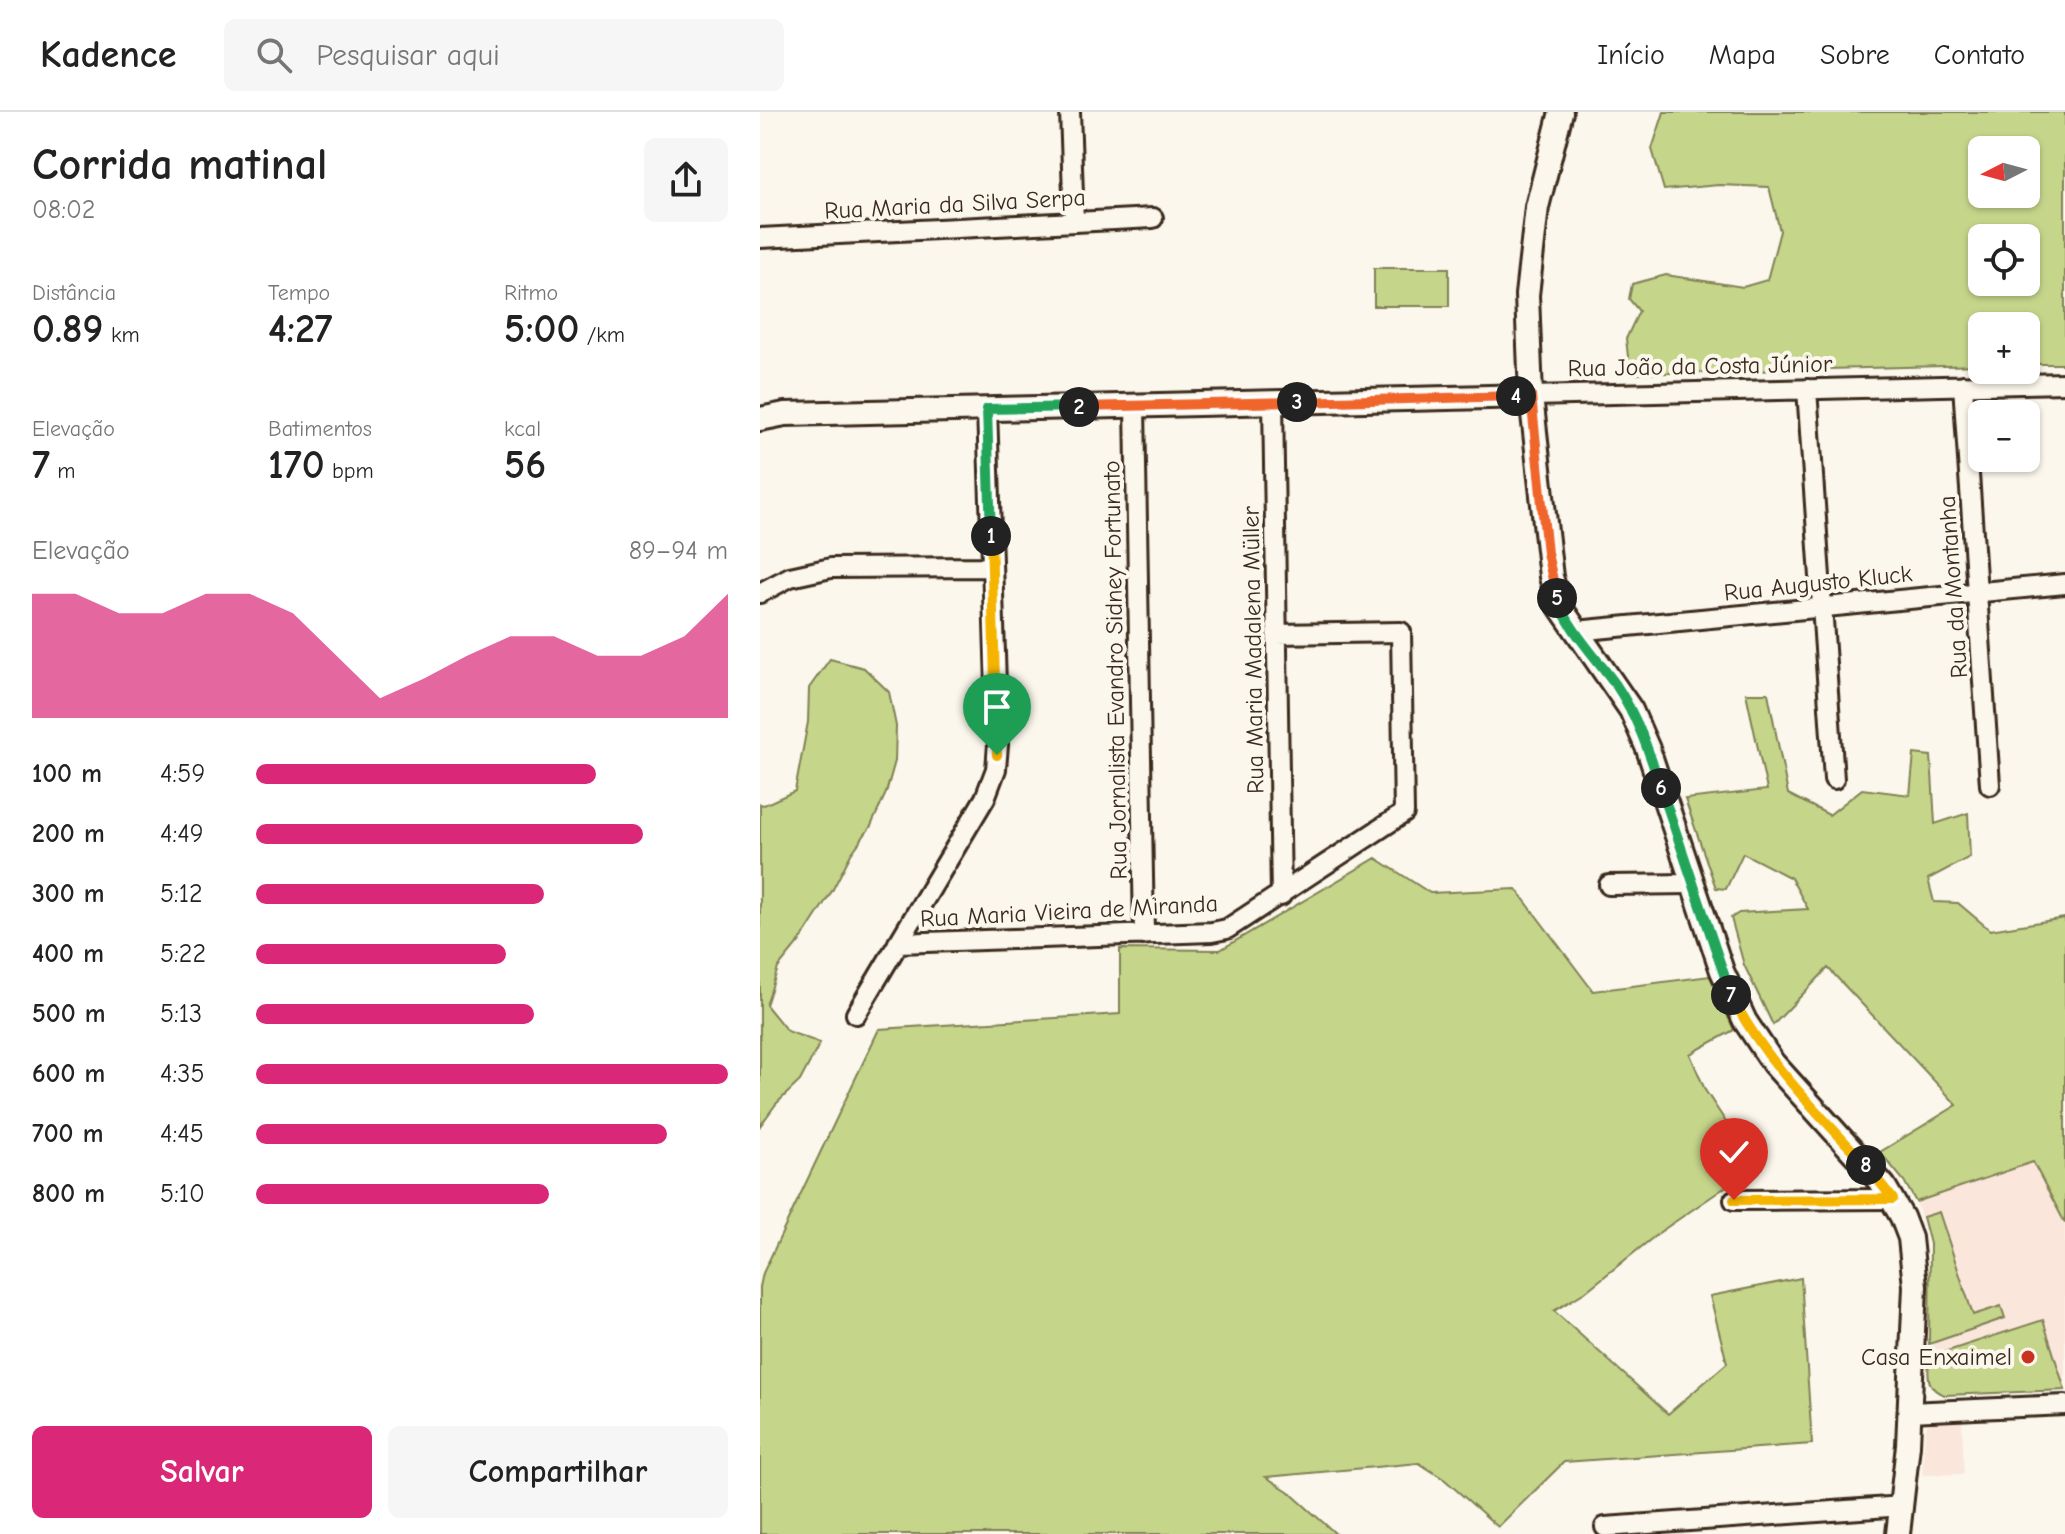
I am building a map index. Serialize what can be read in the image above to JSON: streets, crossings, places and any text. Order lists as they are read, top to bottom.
{
  "streets": {
    "main road": ["Rua João da Costa Júnior"],
    "street": [
      "Rua Maria da Silva Serpa",
      "Rua Augusto Kluck",
      "Rua da Montanha",
      "Rua Maria Madalena Müller",
      "Rua Jornalista Evandro Sidney Fortunato",
      "Rua Maria Vieira de Miranda"
    ]
  },
  "crossings": [
    ["Rua João da Costa Júnior", "Rua da Montanha"],
    ["Rua João da Costa Júnior", "Rua Maria Madalena Müller"],
    ["Rua João da Costa Júnior", "Rua Jornalista Evandro Sidney Fortunato"],
    ["Rua Augusto Kluck", "Rua da Montanha"],
    ["Rua Maria Madalena Müller", "Rua Maria Vieira de Miranda"],
    ["Rua Jornalista Evandro Sidney Fortunato", "Rua Maria Vieira de Miranda"]
  ],
  "places": ["Casa Enxaimel"],
  "north": "left",
  "page": {
    "header": "Kadence",
    "search": "Pesquisar aqui",
    "nav": [
      "Início",
      "Mapa",
      "Sobre",
      "Contato"
    ],
    "heading": ["Corrida matinal", "08:02"],
    "map_buttons": ["+", "−"],
    "stats": [
      ["Distância", "0.89 km"],
      ["Tempo", "4:27"],
      ["Ritmo", "5:00 /km"],
      ["Elevação", "7 m"],
      ["Batimentos", "170 bpm"],
      ["kcal", "56"]
    ],
    "pins": [
      "4",
      "3",
      "2",
      "1",
      "5",
      "6",
      "7",
      "8"
    ],
    "chart": ["Elevação", "89–94 m"],
    "list": [
      {
        "name": "100 m",
        "note": "4:59"
      },
      {
        "name": "200 m",
        "note": "4:49"
      },
      {
        "name": "300 m",
        "note": "5:12"
      },
      {
        "name": "400 m",
        "note": "5:22"
      },
      {
        "name": "500 m",
        "note": "5:13"
      },
      {
        "name": "600 m",
        "note": "4:35"
      },
      {
        "name": "700 m",
        "note": "4:45"
      },
      {
        "name": "800 m",
        "note": "5:10"
      }
    ],
    "buttons": ["Salvar", "Compartilhar"]
  }
}
